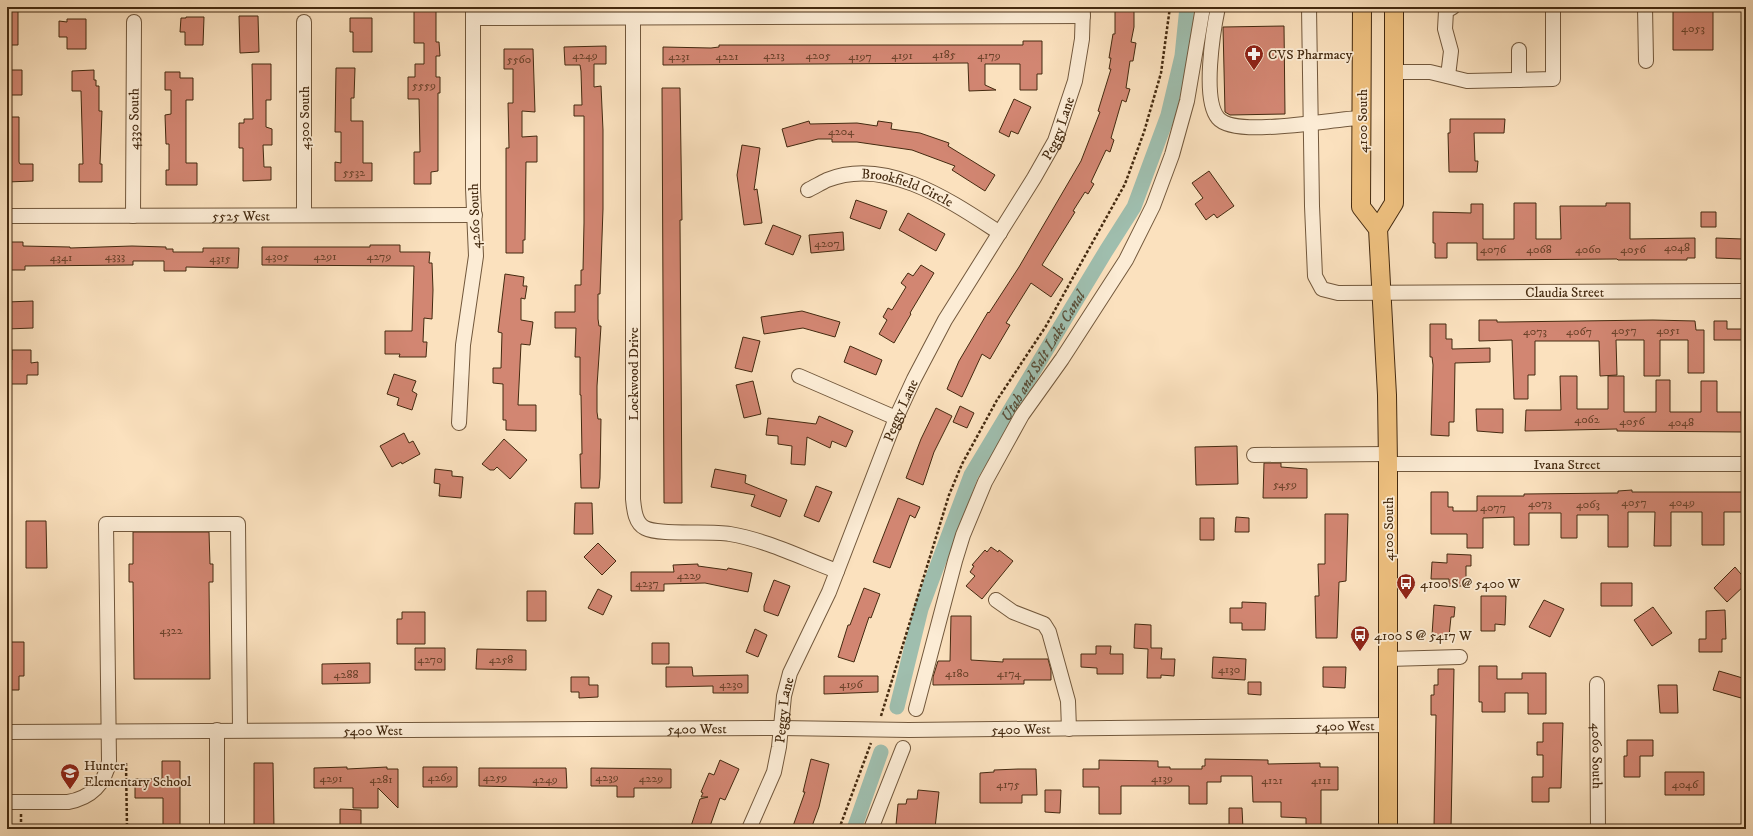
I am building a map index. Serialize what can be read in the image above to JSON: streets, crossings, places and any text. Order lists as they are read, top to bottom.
{
  "streets": {
    "main road": ["4100 South"],
    "street": [
      "4300 South",
      "4330 South",
      "Peggy Lane",
      "Brookfield Circle",
      "5525 West",
      "4260 South",
      "Claudia Street",
      "Lockwood Drive",
      "Ivana Street",
      "5400 West",
      "4060 South"
    ]
  },
  "crossings": [
    ["4300 South", "5525 West"],
    ["4330 South", "5525 West"],
    ["4100 South", "Claudia Street"],
    ["4100 South", "Ivana Street"],
    ["4100 South", "5400 West"],
    ["Peggy Lane", "Brookfield Circle"],
    ["Peggy Lane", "Lockwood Drive"],
    ["Peggy Lane", "5400 West"],
    ["5525 West", "4260 South"]
  ],
  "water": ["Utah and Salt Lake Canal"],
  "places": {
    "pharmacy": ["CVS Pharmacy"],
    "bus stop": ["4100 S @ 5400 W", "4100 S @ 5417 W"],
    "school or university": ["Hunter Elementary School"]
  },
  "house_numbers": [
    "4053",
    "4185",
    "4249",
    "4213",
    "4205",
    "4191",
    "4179",
    "4231",
    "4221",
    "4197",
    "5560",
    "5559",
    "4204",
    "5532",
    "4207",
    "4048",
    "4076",
    "4068",
    "4060",
    "4056",
    "4333",
    "4305",
    "4291",
    "4279",
    "4341",
    "4315",
    "4057",
    "4051",
    "4073",
    "4067",
    "4062",
    "4056",
    "4048",
    "5459",
    "4057",
    "4049",
    "4073",
    "4063",
    "4077",
    "4229",
    "4237",
    "4322",
    "4270",
    "4258",
    "4130",
    "4180",
    "4174",
    "4288",
    "4230",
    "4196",
    "4269",
    "4259",
    "4239",
    "4291",
    "4229",
    "4139",
    "4281",
    "4249",
    "4121",
    "4111",
    "4175",
    "4046"
  ]
}
